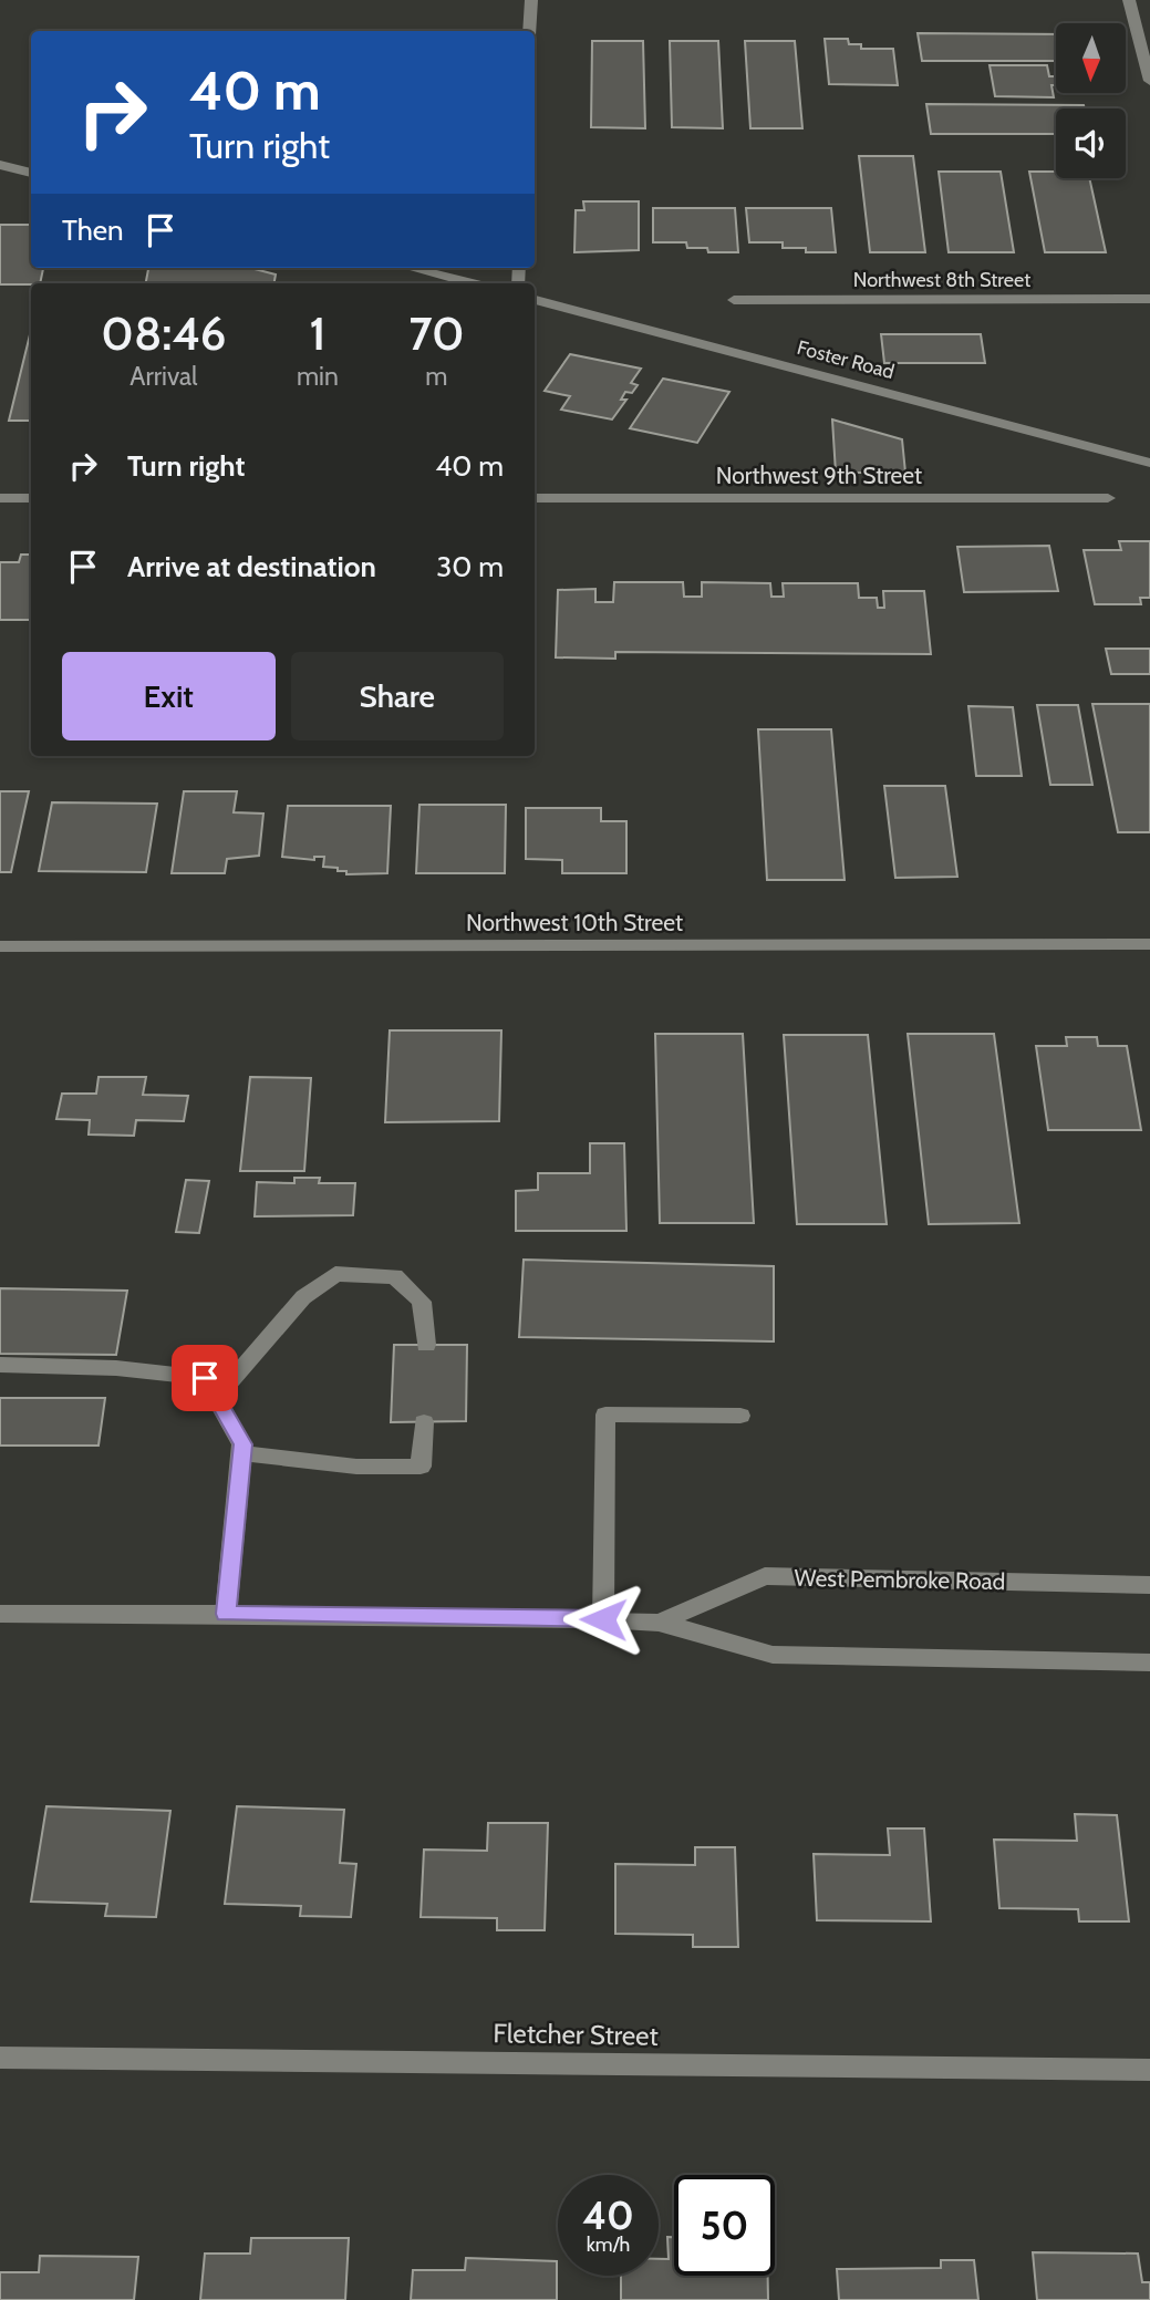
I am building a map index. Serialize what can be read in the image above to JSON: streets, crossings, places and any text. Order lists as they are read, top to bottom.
{
  "streets": {
    "street": [
      "Northwest 8th Street",
      "Foster Road",
      "Northwest 9th Street",
      "Northwest 10th Street",
      "West Pembroke Road",
      "Fletcher Street"
    ]
  },
  "north": "bottom",
  "page": {
    "turn": ["40 m", "Turn right"],
    "then": "Then",
    "eta": [
      "08:46",
      "Arrival",
      "1",
      "min",
      "70",
      "m"
    ],
    "list": [
      {
        "name": "Turn right",
        "value": "40 m"
      },
      {
        "name": "Arrive at destination",
        "value": "30 m"
      }
    ],
    "buttons": ["Exit", "Share"],
    "speed": "40 km/h",
    "limit": "50"
  }
}
